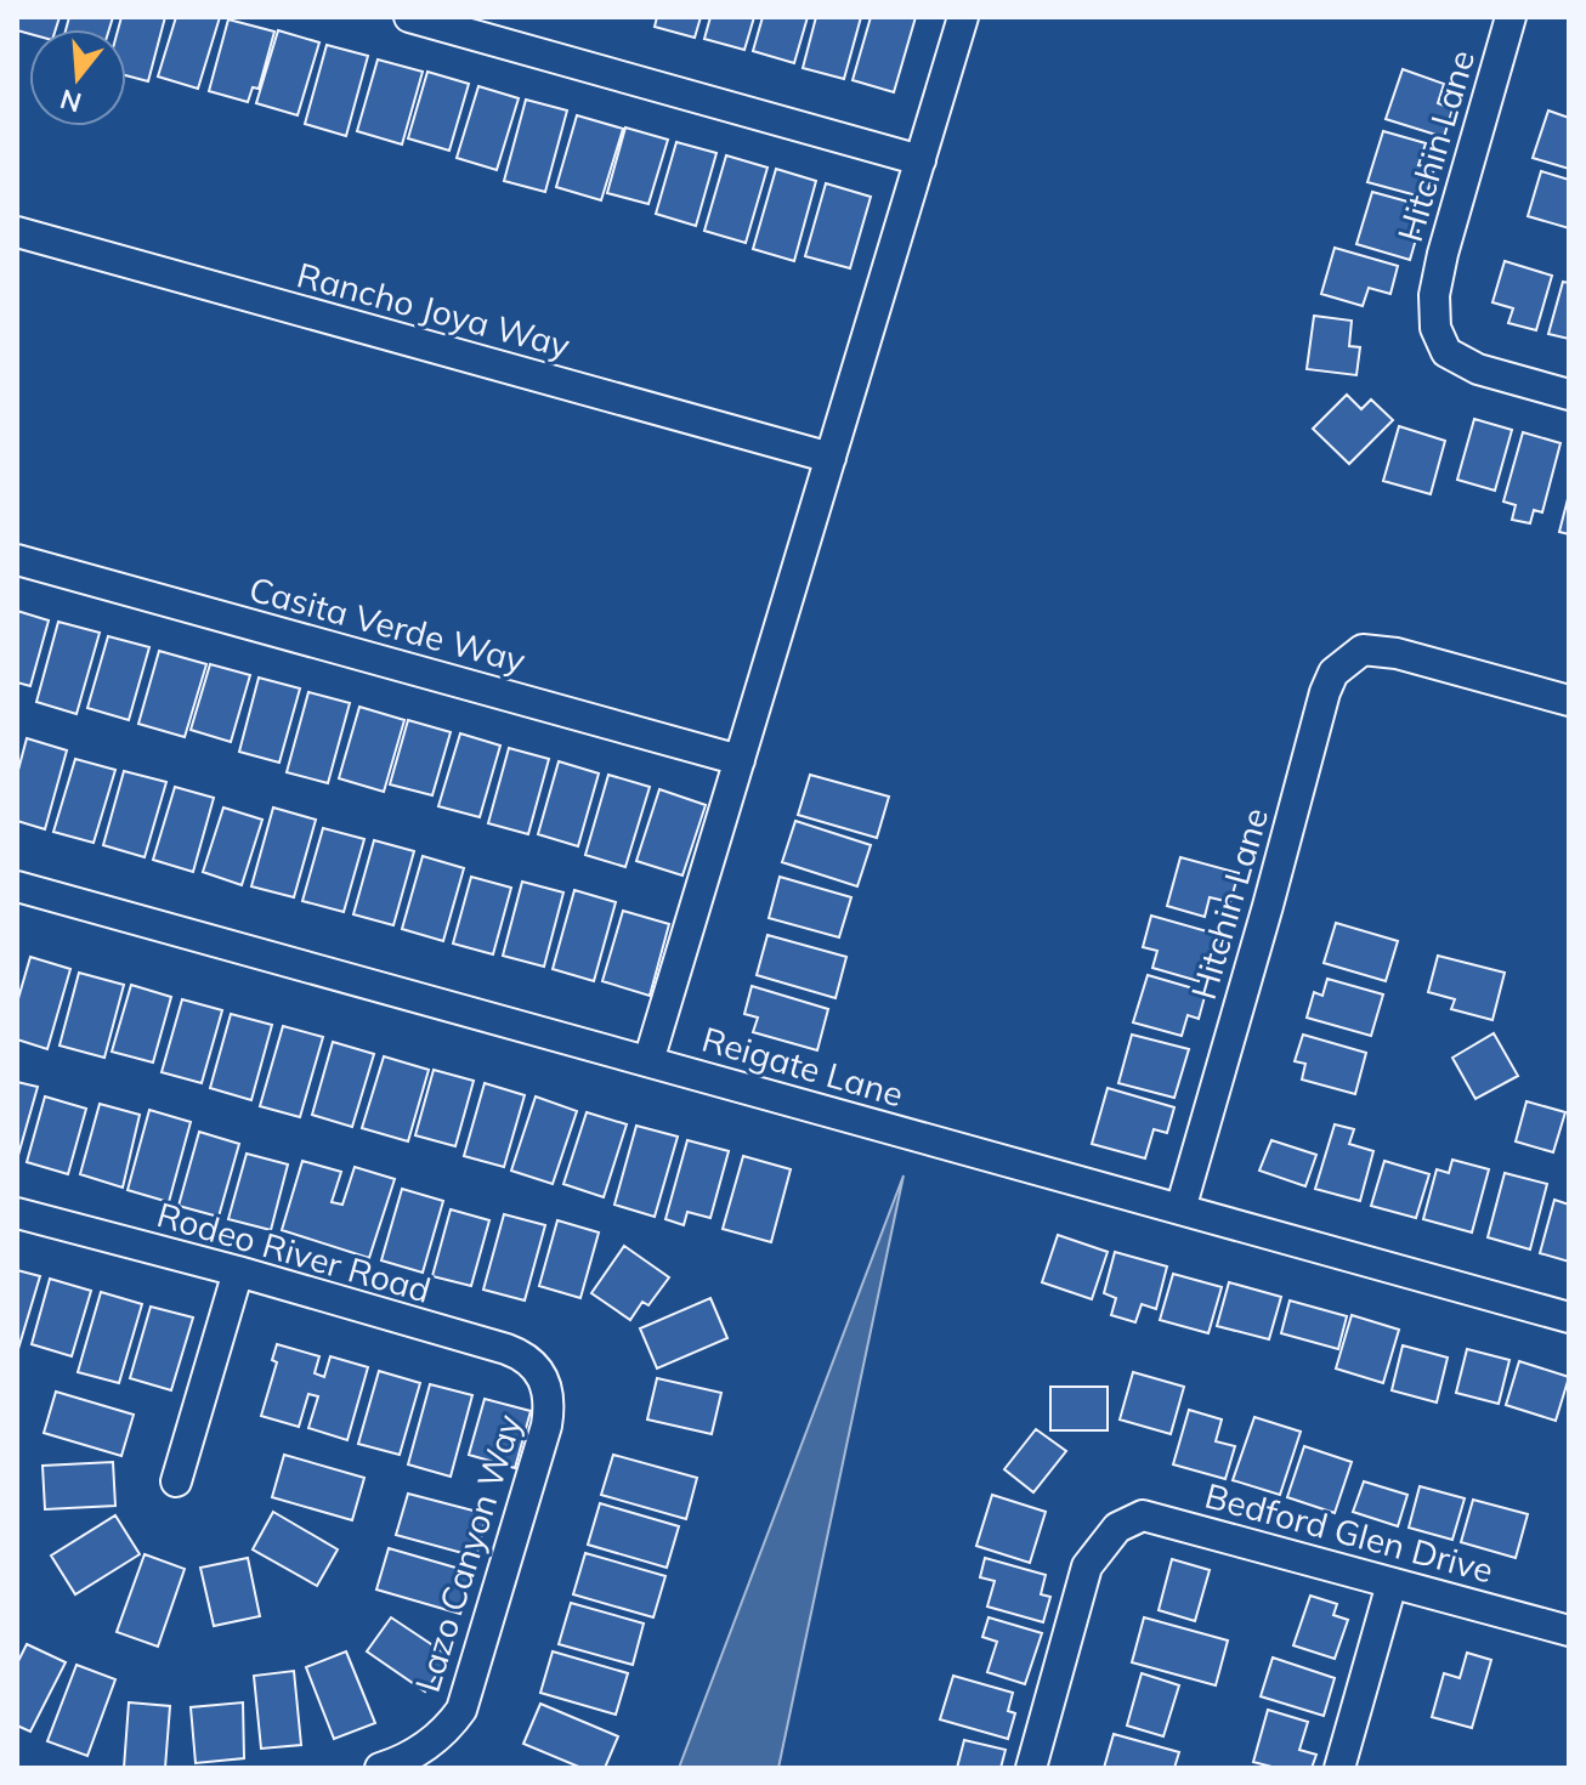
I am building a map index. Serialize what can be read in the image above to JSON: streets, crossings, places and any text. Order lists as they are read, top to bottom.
{
  "streets": {
    "street": [
      "Hitchin Lane",
      "Rancho Joya Way",
      "Casita Verde Way",
      "Reigate Lane",
      "Rodeo River Road",
      "Bedford Glen Drive",
      "Lazo Canyon Way"
    ]
  },
  "crossings": [
    ["Hitchin Lane", "Reigate Lane"],
    ["Rodeo River Road", "Lazo Canyon Way"]
  ],
  "north": "bottom"
}
